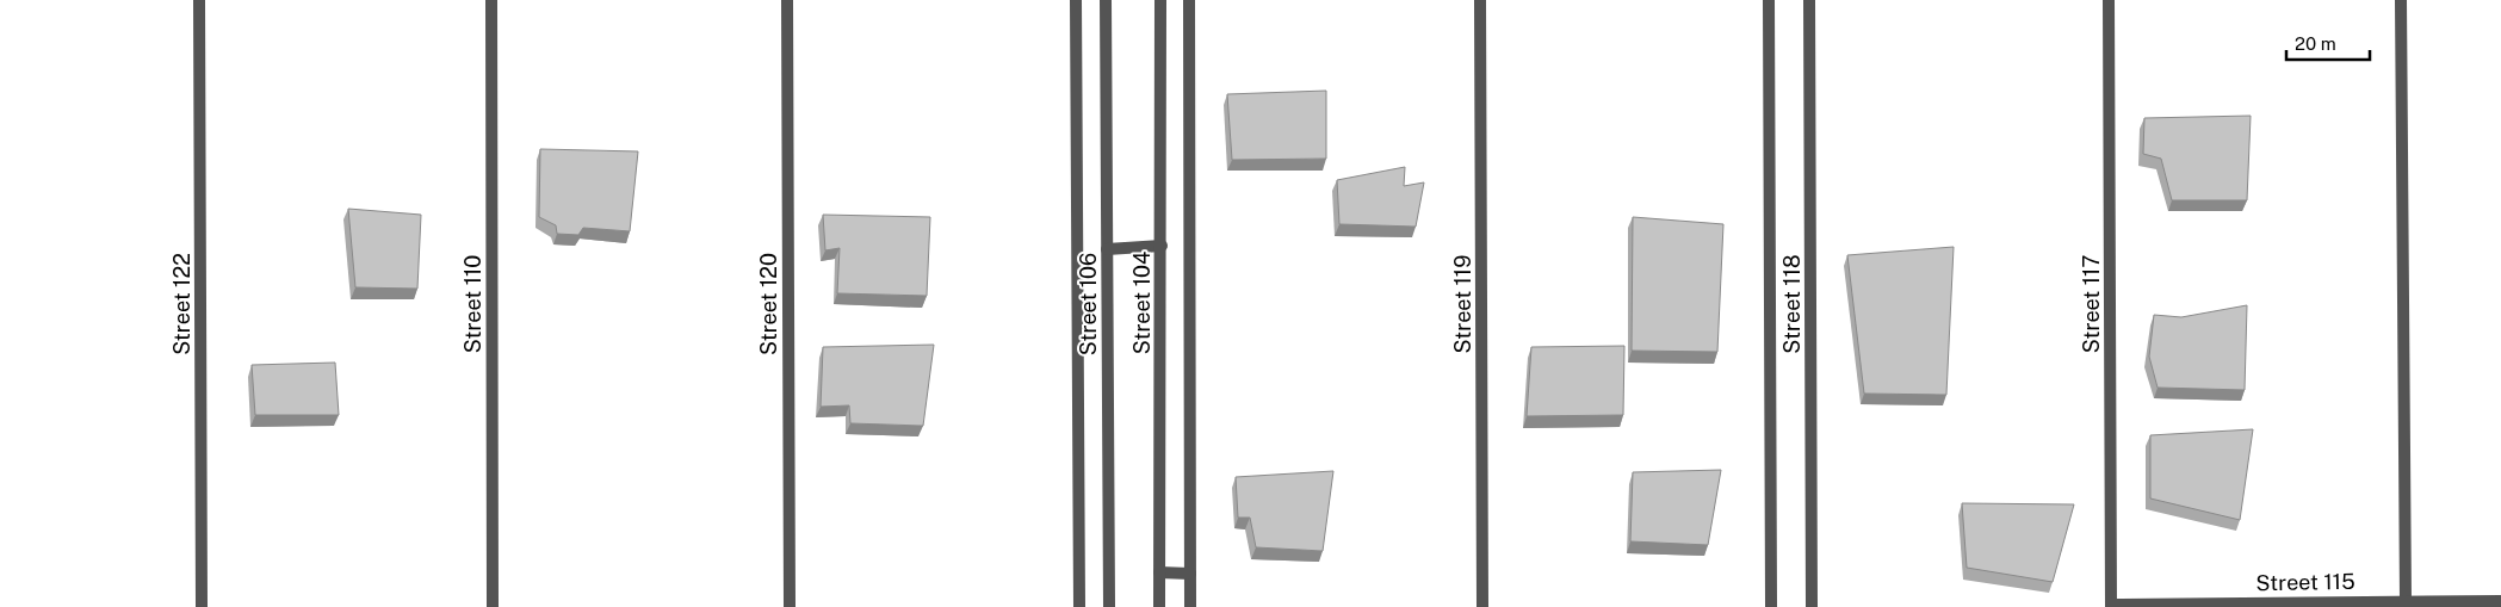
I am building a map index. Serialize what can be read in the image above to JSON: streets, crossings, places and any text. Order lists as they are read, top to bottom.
{
  "streets": {
    "street": [
      "Street 104",
      "Street 122",
      "Street 110",
      "Street 120",
      "Street 106",
      "Street 119",
      "Street 118",
      "Street 117",
      "Street 115"
    ]
  },
  "crossings": [
    ["Street 117", "Street 115"]
  ],
  "scale_bar": "20 m"
}
